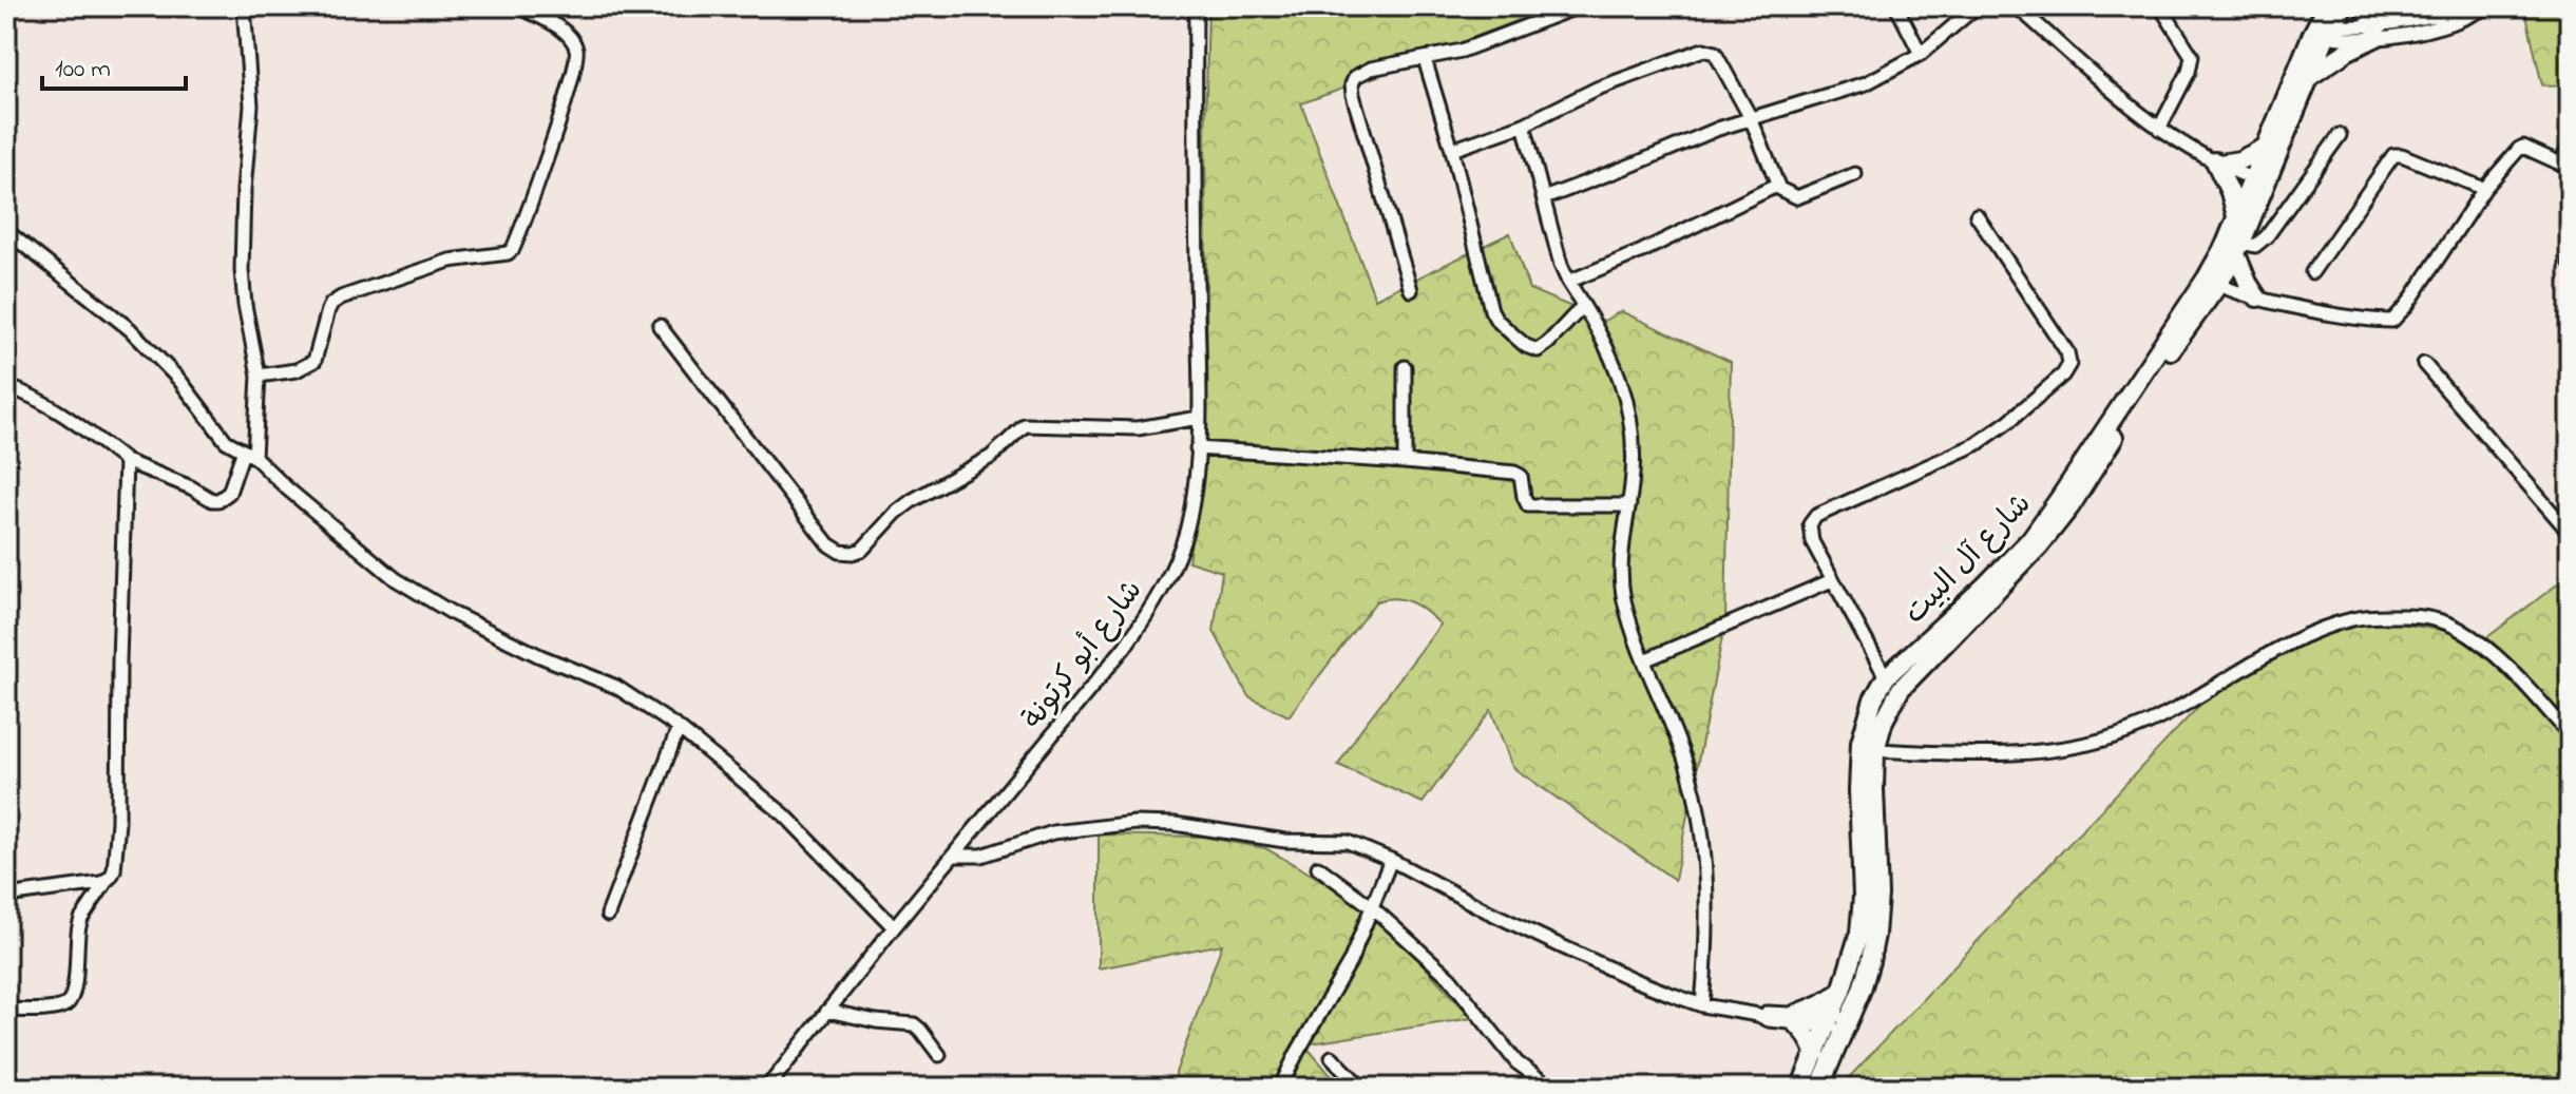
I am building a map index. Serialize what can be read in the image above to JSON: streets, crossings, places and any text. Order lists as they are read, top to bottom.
{
  "streets": {
    "street": ["شارع آل البيت", "شارع أبو كرتونة"]
  },
  "scale_bar": "100 m"
}
